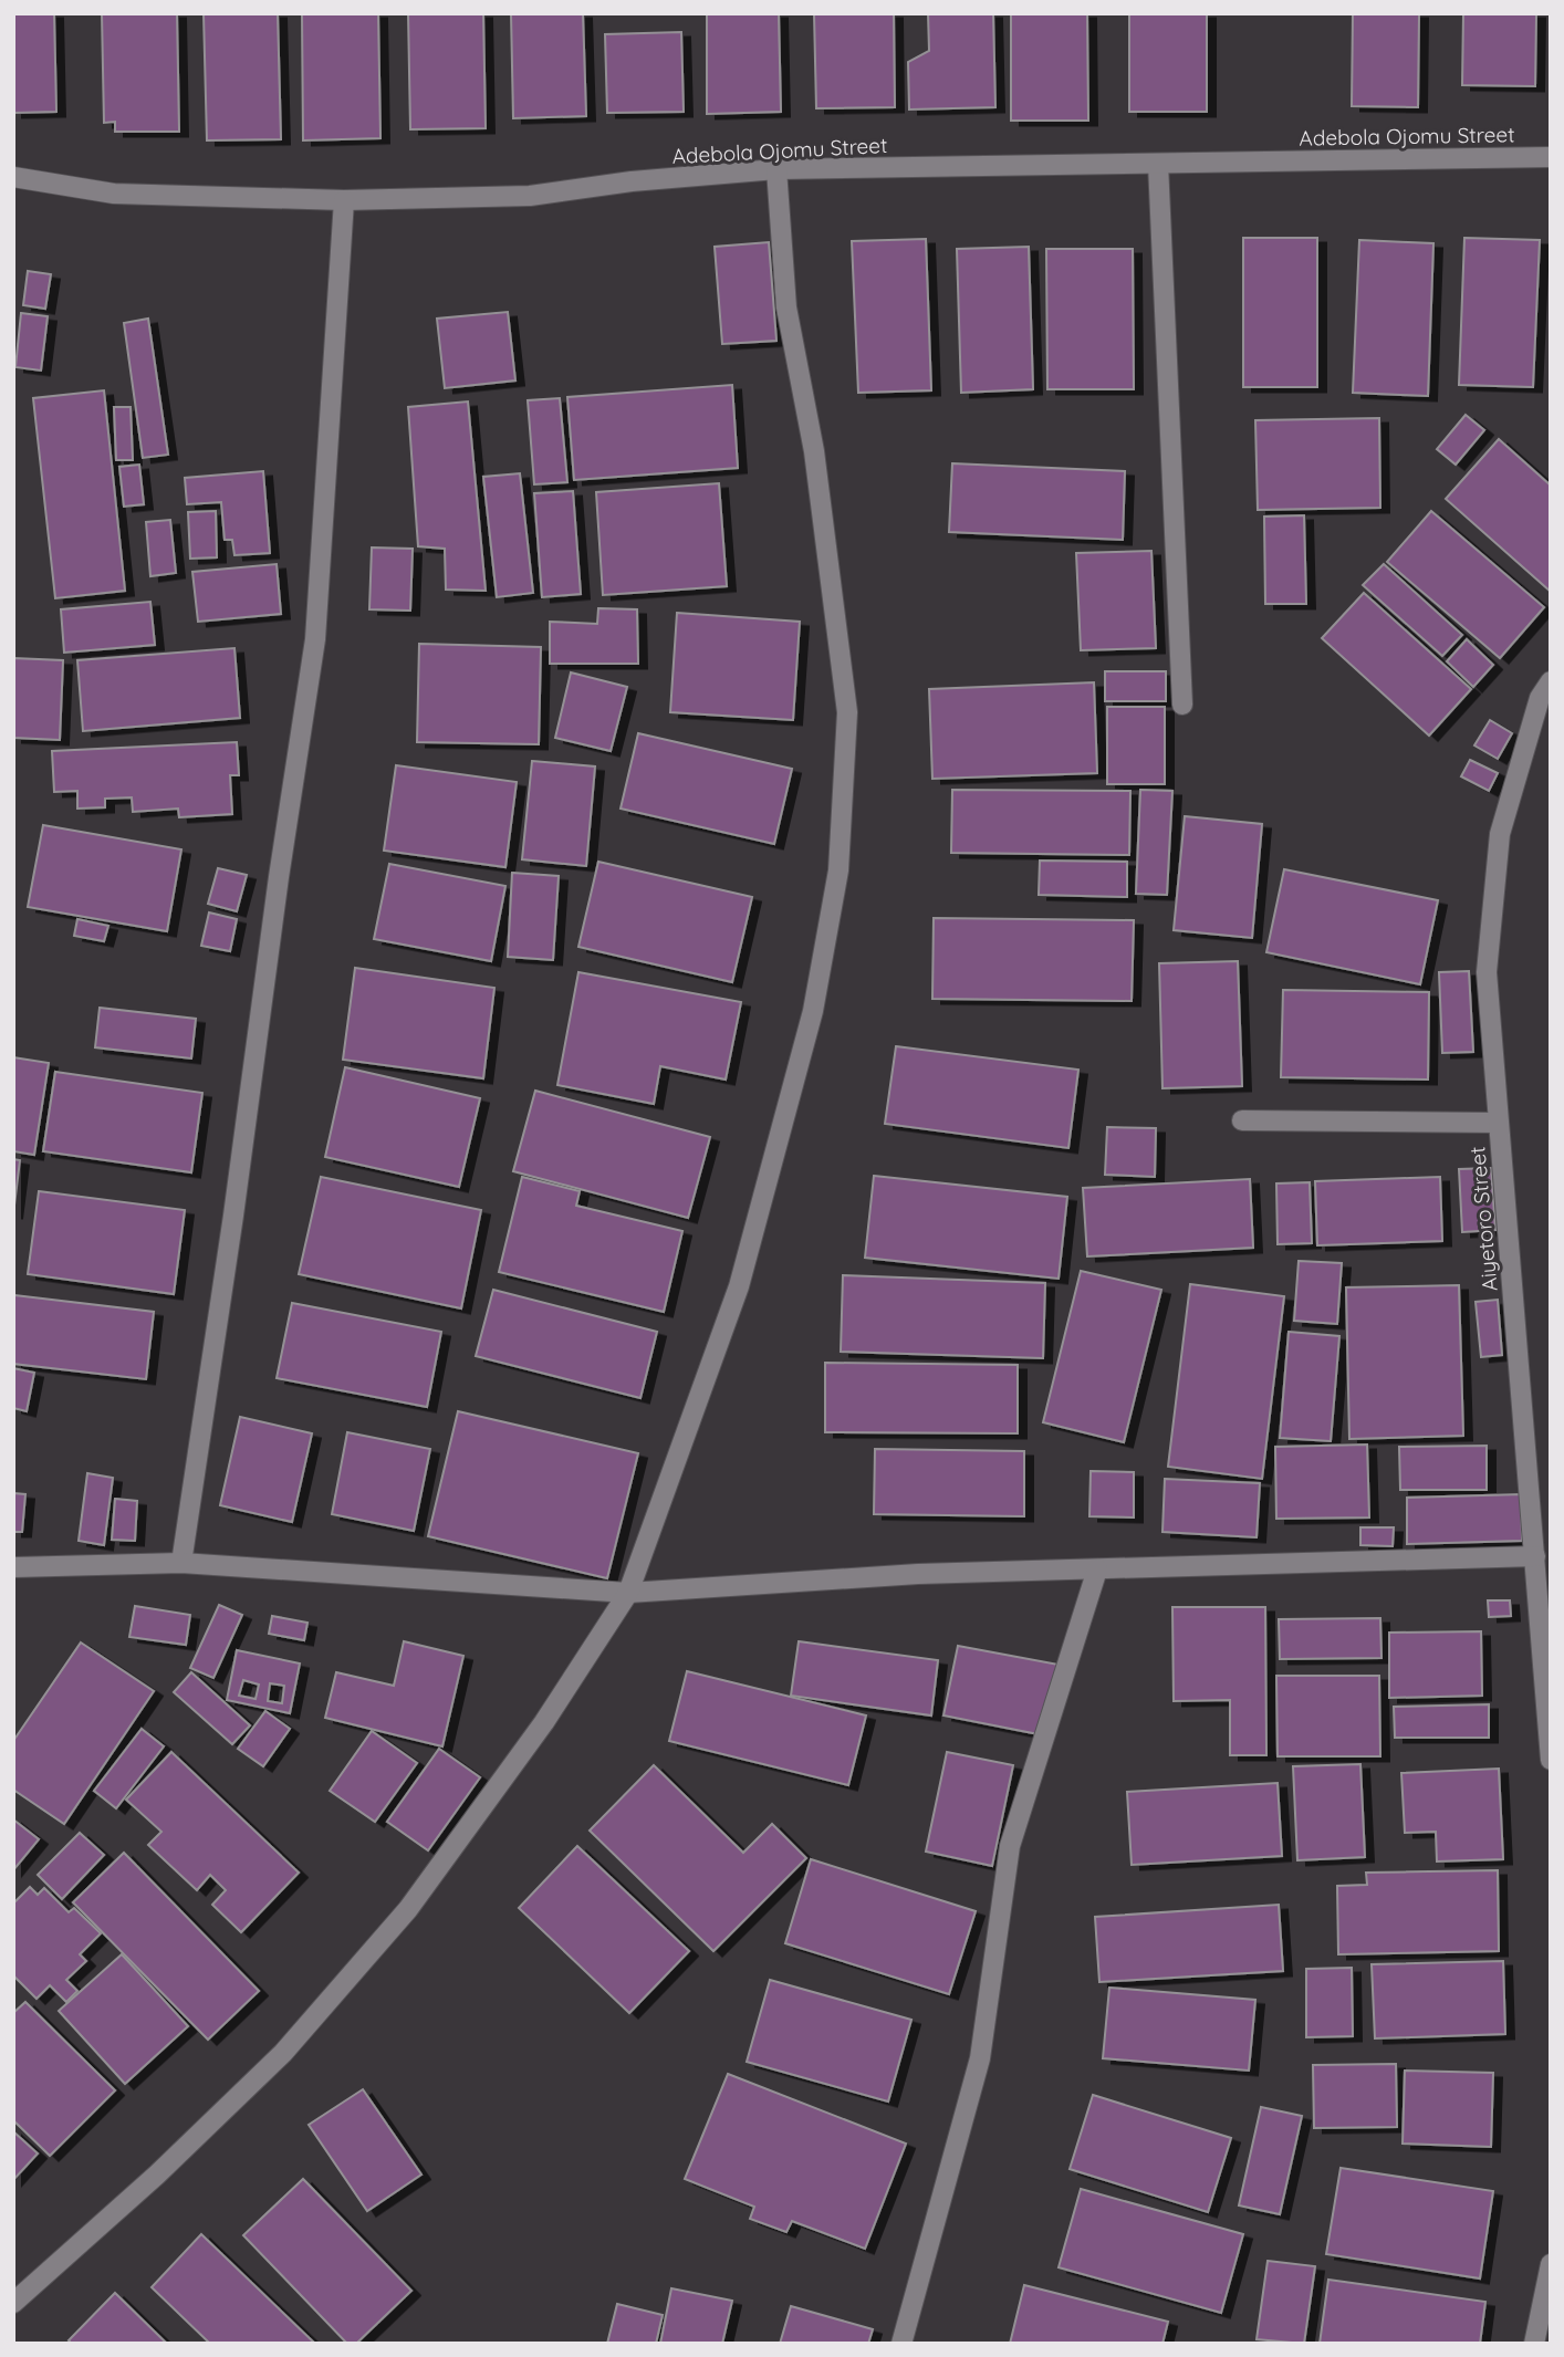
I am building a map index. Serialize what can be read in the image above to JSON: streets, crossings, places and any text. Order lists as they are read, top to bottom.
{
  "streets": {
    "street": ["Adebola Ojomu Street", "Aiyetoro Street"]
  }
}
